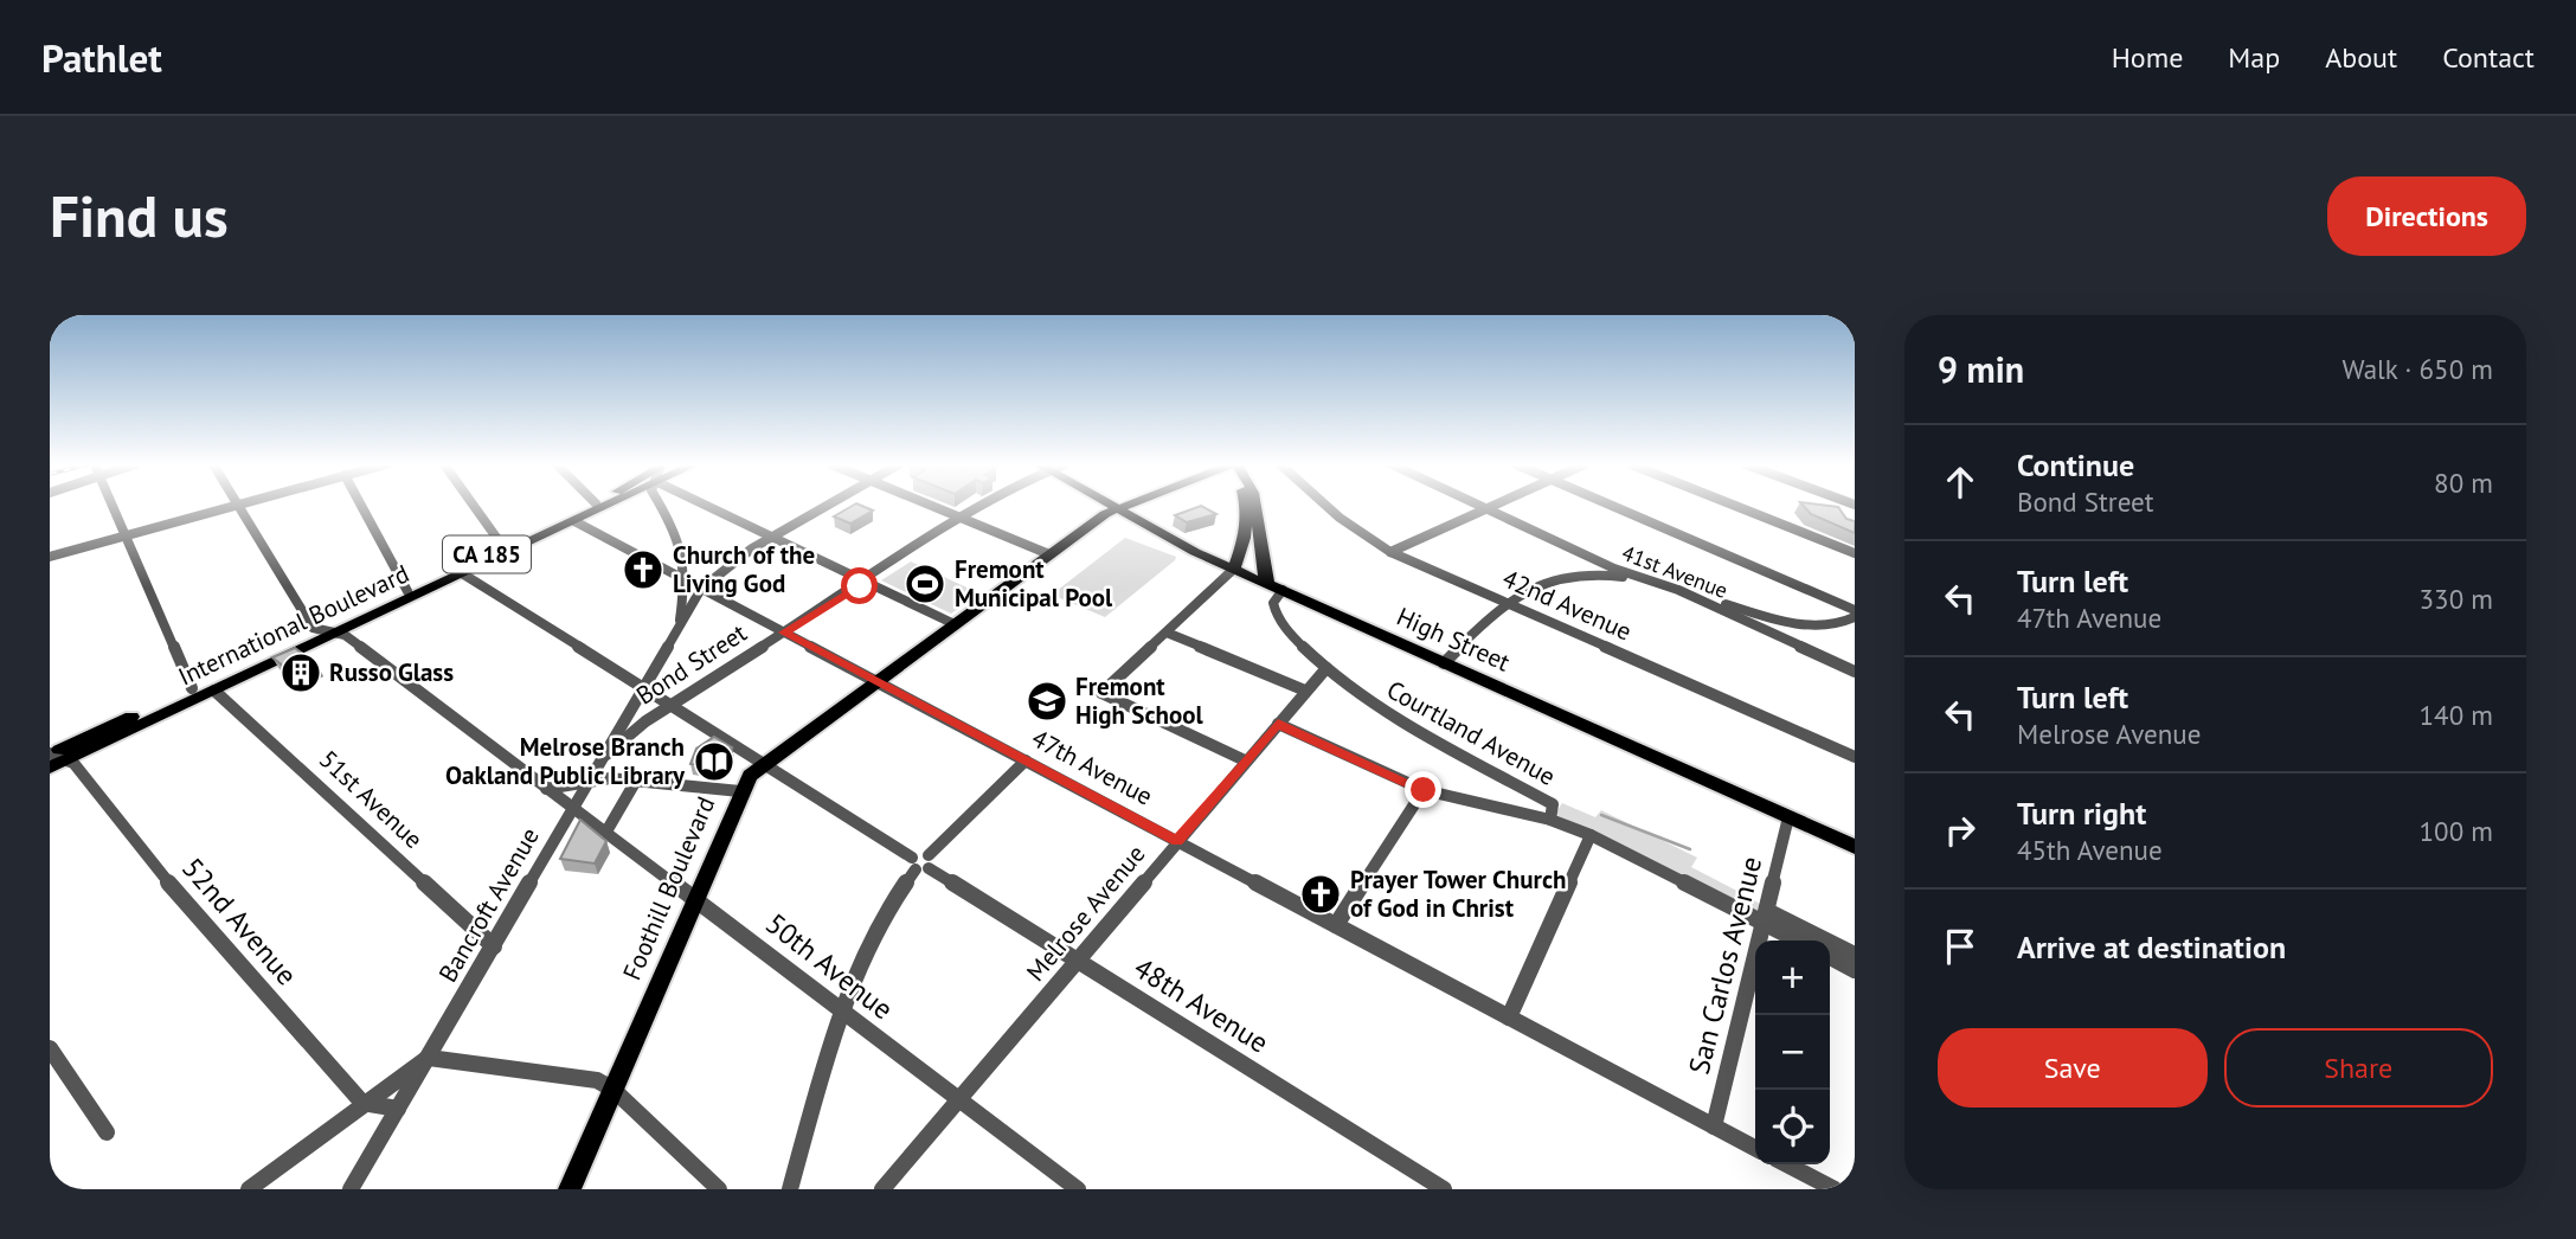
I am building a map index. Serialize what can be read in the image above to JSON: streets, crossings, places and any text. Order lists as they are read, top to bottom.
{
  "streets": {
    "main road": [
      "CA 185",
      "International Boulevard",
      "High Street",
      "Foothill Boulevard"
    ],
    "street": [
      "41st Avenue",
      "42nd Avenue",
      "Bond Street",
      "Courtland Avenue",
      "47th Avenue",
      "51st Avenue",
      "Bancroft Avenue",
      "Melrose Avenue",
      "52nd Avenue",
      "San Carlos Avenue",
      "50th Avenue",
      "48th Avenue"
    ]
  },
  "crossings": [
    ["International Boulevard", "47th Avenue"],
    ["International Boulevard", "51st Avenue"],
    ["International Boulevard", "52nd Avenue"],
    ["International Boulevard", "50th Avenue"],
    ["International Boulevard", "48th Avenue"],
    ["High Street", "Courtland Avenue"],
    ["High Street", "Foothill Boulevard"],
    ["High Street", "San Carlos Avenue"],
    ["Bond Street", "47th Avenue"],
    ["Bond Street", "Bancroft Avenue"],
    ["Bond Street", "48th Avenue"],
    ["Courtland Avenue", "Melrose Avenue"],
    ["Courtland Avenue", "San Carlos Avenue"],
    ["47th Avenue", "Foothill Boulevard"],
    ["47th Avenue", "Bancroft Avenue"],
    ["47th Avenue", "Melrose Avenue"],
    ["47th Avenue", "San Carlos Avenue"],
    ["51st Avenue", "Bancroft Avenue"],
    ["Foothill Boulevard", "50th Avenue"],
    ["Foothill Boulevard", "48th Avenue"],
    ["Bancroft Avenue", "50th Avenue"],
    ["Bancroft Avenue", "48th Avenue"],
    ["Melrose Avenue", "50th Avenue"],
    ["Melrose Avenue", "48th Avenue"]
  ],
  "places": {
    "church": ["Church of the Living God", "Prayer Tower Church of God in Christ"],
    "sports": ["Fremont Municipal Pool"],
    "building": ["Russo Glass"],
    "school or university": ["Fremont High School"],
    "library": ["Melrose Branch Oakland Public Library"]
  },
  "page": {
    "header": "Pathlet",
    "nav": [
      "Home",
      "Map",
      "About",
      "Contact"
    ],
    "buttons": [
      "Directions",
      ["Save", "Share"]
    ],
    "title": "Find us",
    "heading": ["9 min", "Walk · 650 m"],
    "list": [
      ["Continue", "Bond Street", "80 m"],
      ["Turn left", "47th Avenue", "330 m"],
      ["Turn left", "Melrose Avenue", "140 m"],
      ["Turn right", "45th Avenue", "100 m"],
      "Arrive at destination"
    ],
    "map_buttons": ["+", "−"]
  }
}
